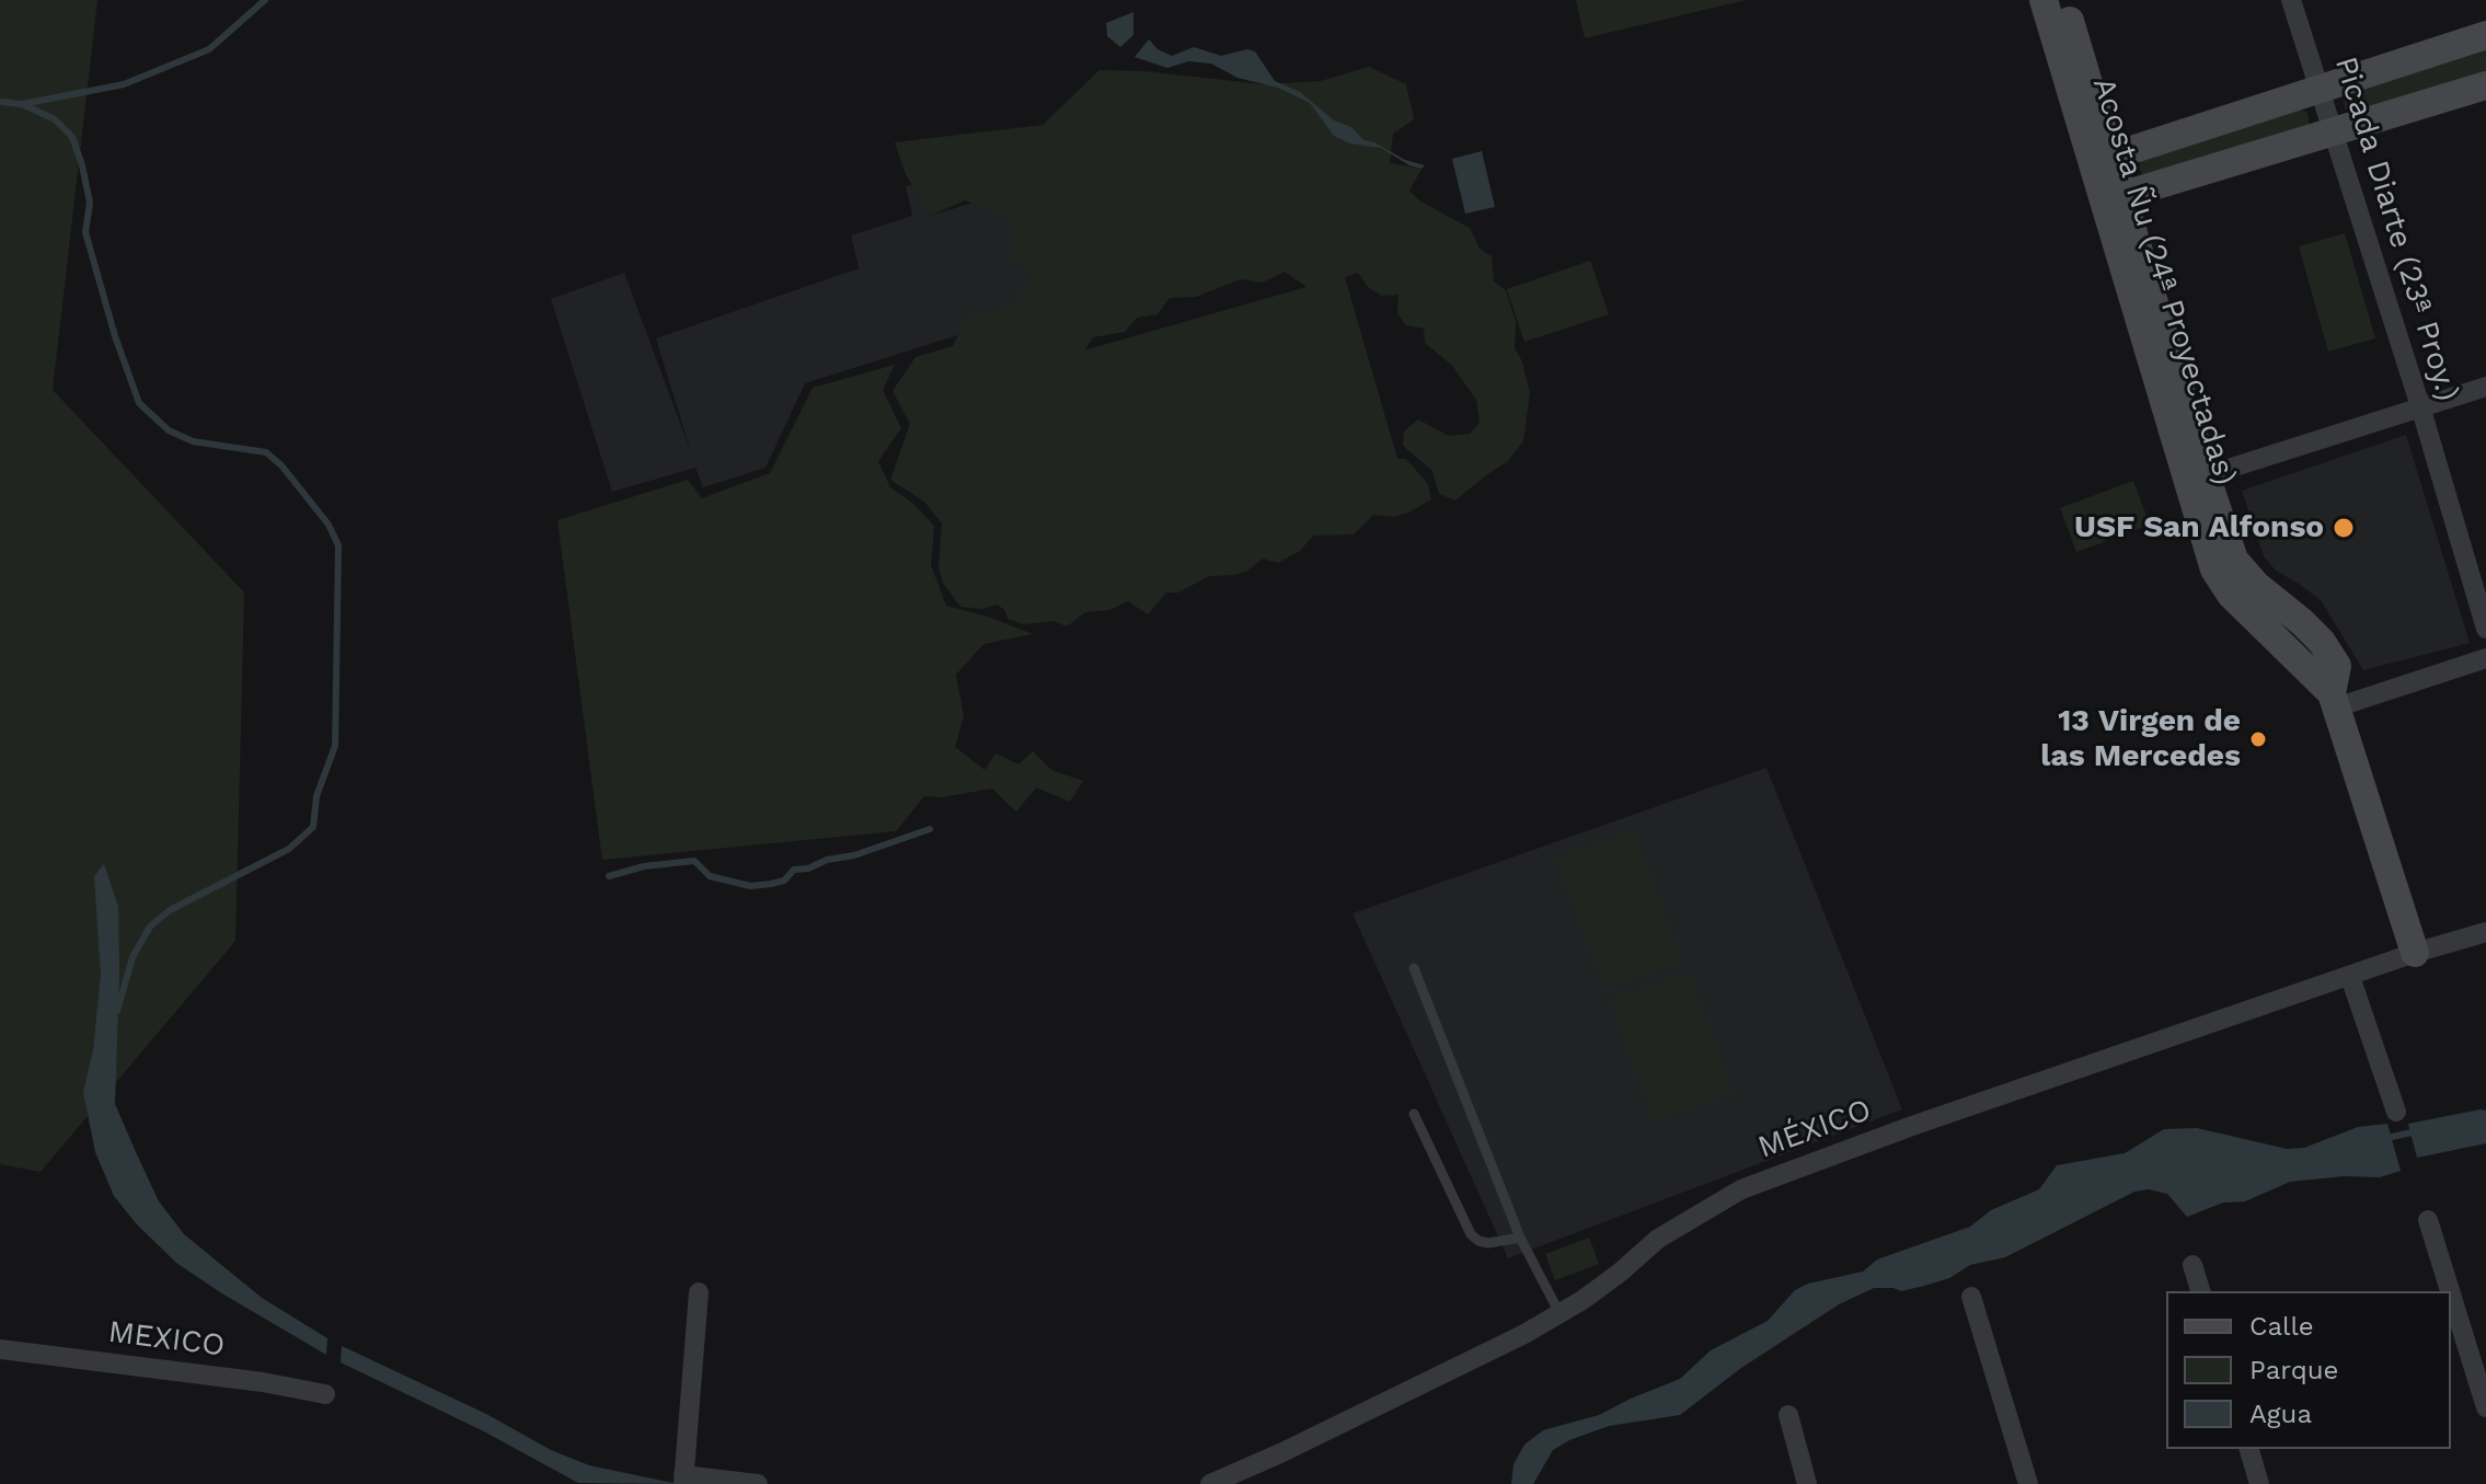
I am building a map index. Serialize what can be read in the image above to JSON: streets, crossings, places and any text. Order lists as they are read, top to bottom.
{
  "streets": {
    "street": [
      "Picada Diarte (23ª Proy.)",
      "Acosta Ñu (24ª Proyectadas)",
      "MÉXICO",
      "MEXICO"
    ]
  },
  "crossings": [
    ["Acosta Ñu (24ª Proyectadas)", "MÉXICO"]
  ],
  "places": ["USF San Alfonso", "13 Virgen de las Mercedes"],
  "legend": ["Calle", "Parque", "Agua"]
}
